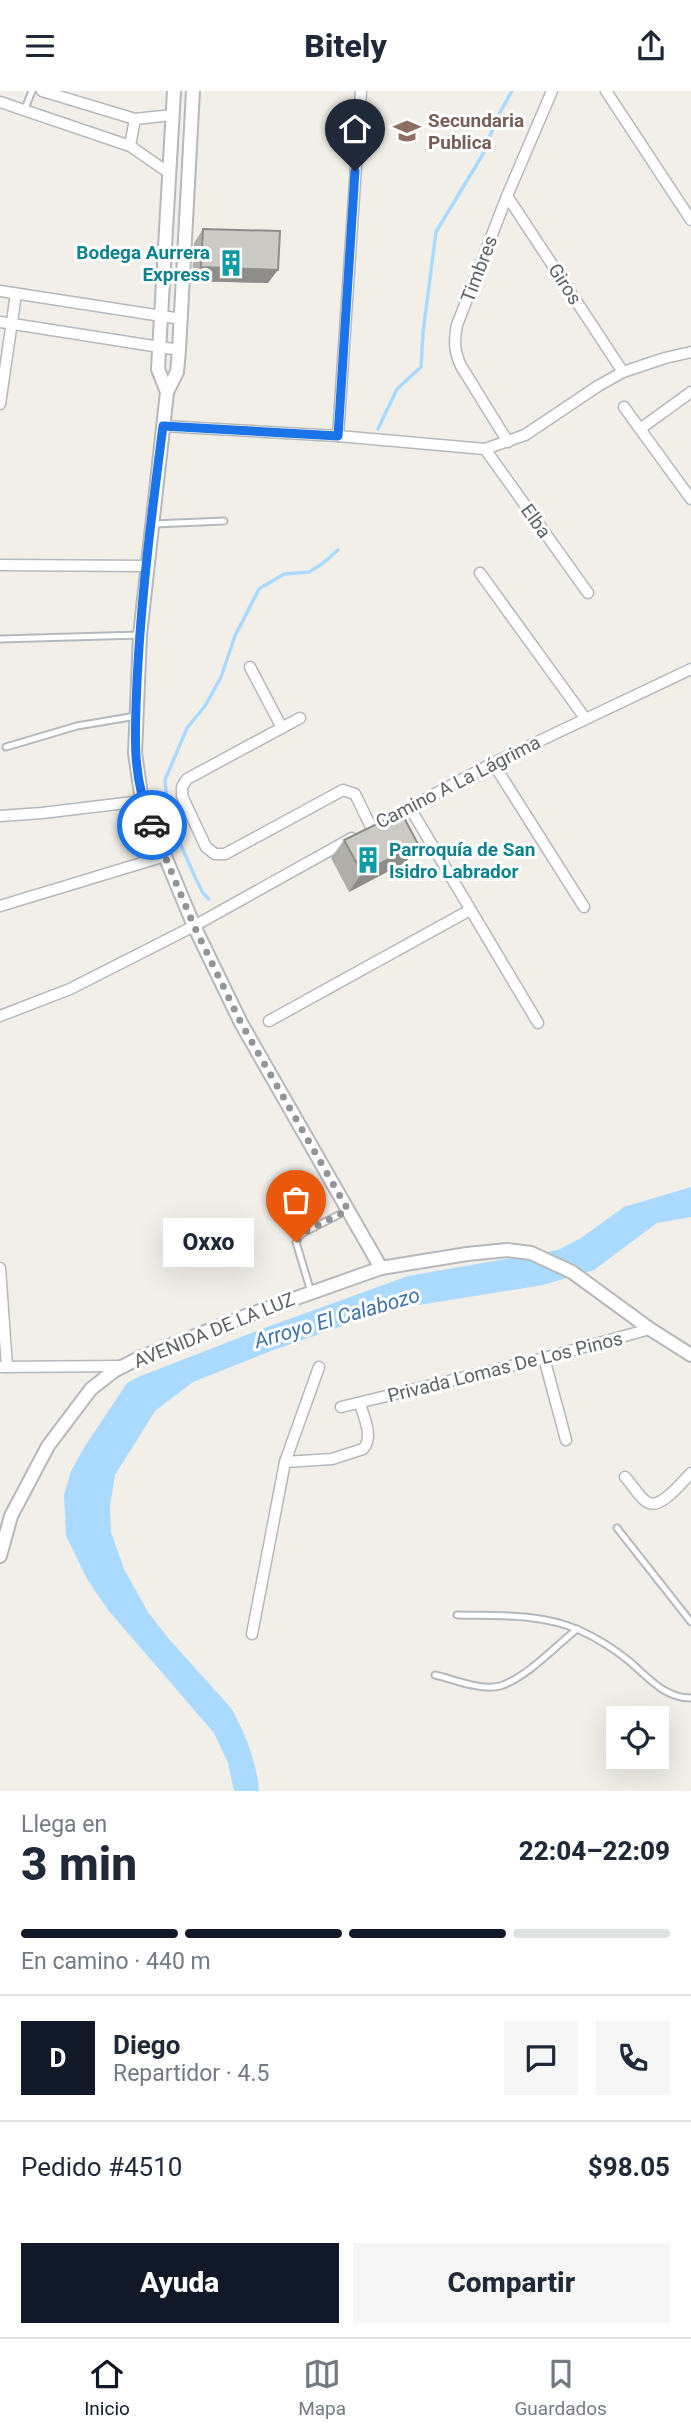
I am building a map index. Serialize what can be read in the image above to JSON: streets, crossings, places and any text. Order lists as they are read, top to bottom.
{
  "streets": {
    "street": [
      "Timbres",
      "Giros",
      "Elba",
      "Camino A La Lágrima",
      "AVENIDA DE LA LUZ",
      "Privada Lomas De Los Pinos"
    ]
  },
  "crossings": [
    ["Timbres", "Giros"],
    ["AVENIDA DE LA LUZ", "Privada Lomas De Los Pinos"]
  ],
  "water": ["Arroyo El Calabozo"],
  "places": {
    "school or university": ["Secundaria Publica"],
    "building": ["Bodega Aurrera Express", "Parroquía de San Isidro Labrador"],
    "other": ["Oxxo"]
  },
  "page": {
    "header": "Bitely",
    "bubble": "Oxxo",
    "heading": ["3 min", "Llega en", "22:04–22:09"],
    "panel": [
      "Diego",
      "Repartidor · 4.5",
      "Pedido #4510",
      "$98.05"
    ],
    "bar": "En camino · 440 m",
    "round": "D",
    "buttons": ["Ayuda", "Compartir"],
    "tabs": ["Inicio", "Mapa", "Guardados"]
  }
}
